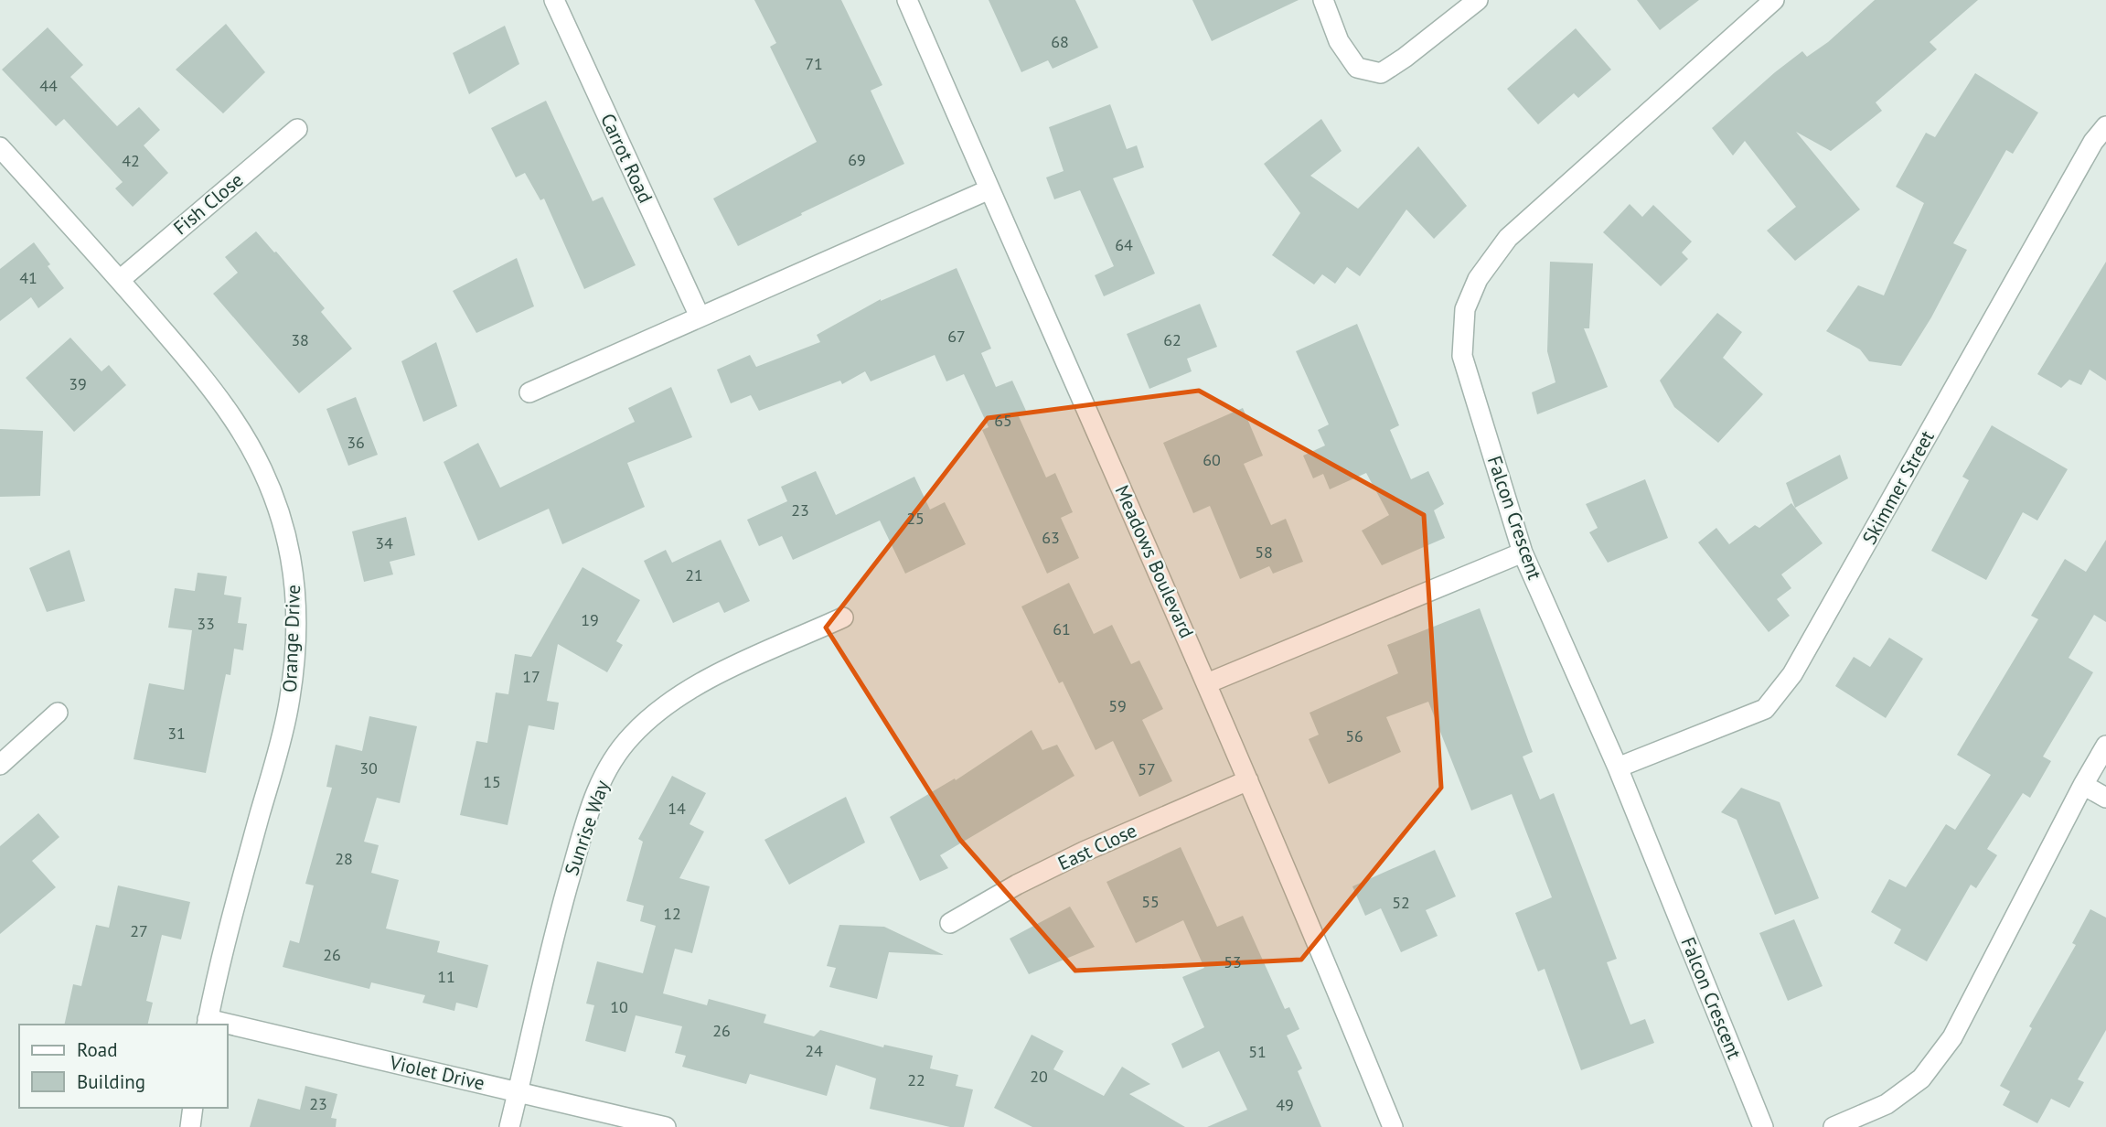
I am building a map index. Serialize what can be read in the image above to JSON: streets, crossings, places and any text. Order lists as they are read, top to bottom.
{
  "streets": {
    "street": [
      "Carrot Road",
      "Fish Close",
      "Skimmer Street",
      "Falcon Crescent",
      "Meadows Boulevard",
      "Orange Drive",
      "Sunrise Way",
      "East Close",
      "Violet Drive"
    ]
  },
  "crossings": [
    ["Fish Close", "Orange Drive"],
    ["Skimmer Street", "Falcon Crescent"],
    ["Meadows Boulevard", "East Close"],
    ["Sunrise Way", "Violet Drive"]
  ],
  "house_numbers": [
    "68",
    "71",
    "44",
    "69",
    "42",
    "64",
    "41",
    "67",
    "38",
    "62",
    "39",
    "65",
    "36",
    "60",
    "23",
    "25",
    "63",
    "34",
    "58",
    "21",
    "19",
    "33",
    "61",
    "17",
    "59",
    "31",
    "56",
    "30",
    "57",
    "15",
    "14",
    "28",
    "55",
    "52",
    "12",
    "27",
    "26",
    "53",
    "11",
    "10",
    "26",
    "24",
    "51",
    "20",
    "22",
    "23",
    "49"
  ],
  "legend": ["Road", "Building"]
}
